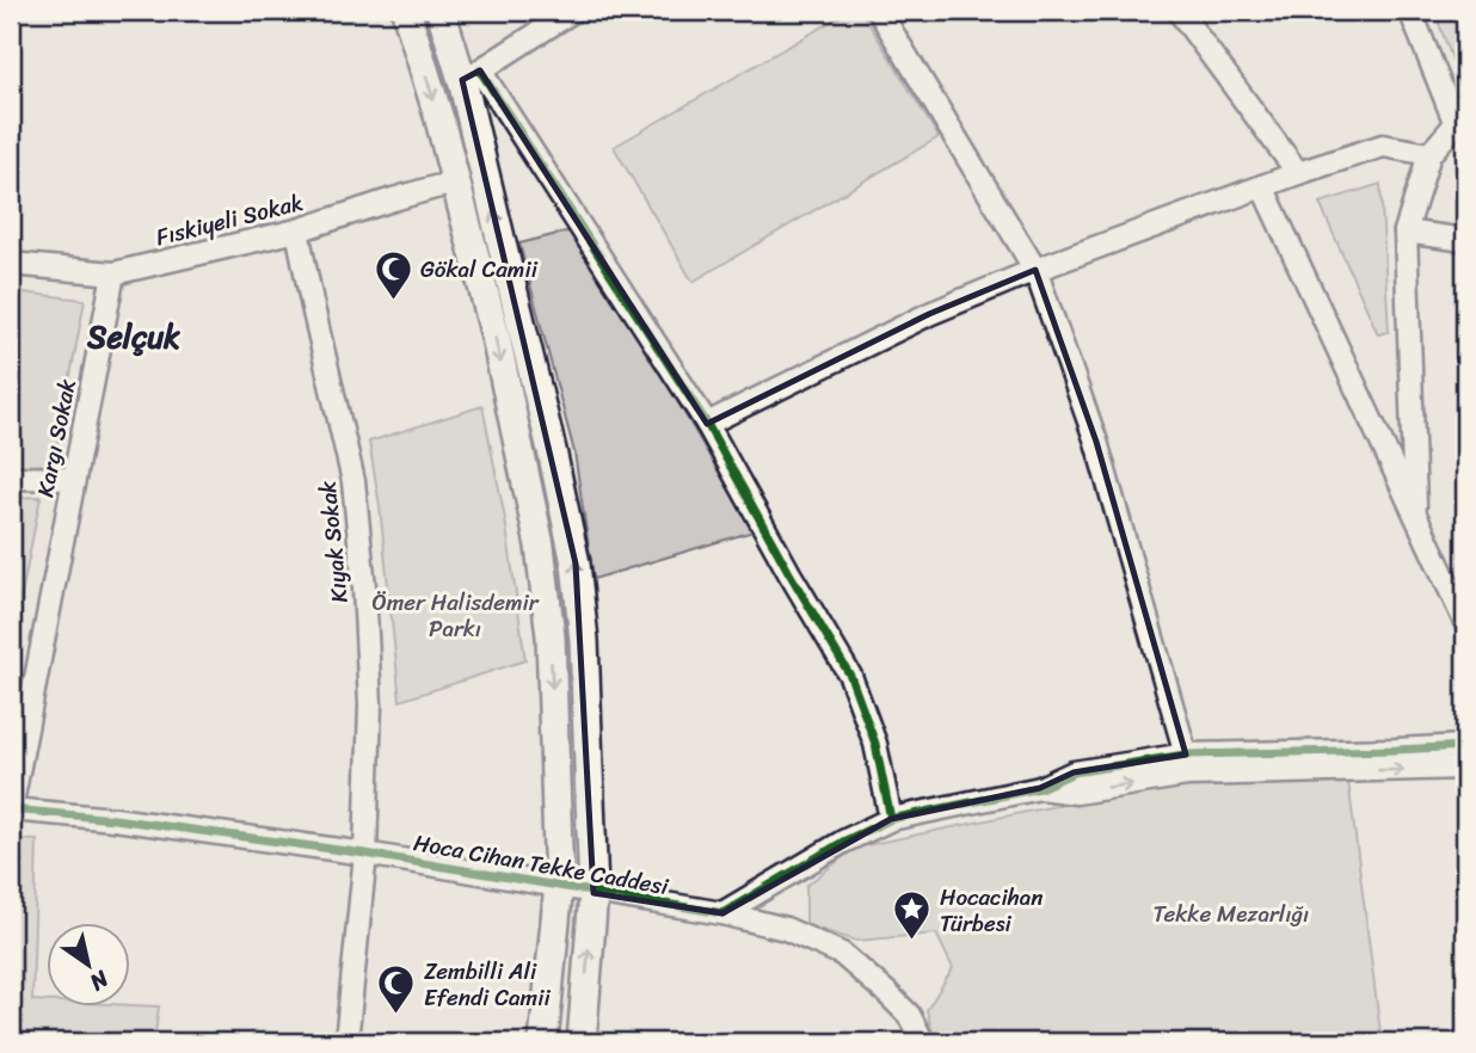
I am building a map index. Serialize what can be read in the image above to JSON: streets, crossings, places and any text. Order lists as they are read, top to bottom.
{
  "streets": {
    "street": [
      "Fıskiyeli Sokak",
      "Kargı Sokak",
      "Kıyak Sokak",
      "Hoca Cihan Tekke Caddesi"
    ]
  },
  "crossings": [
    ["Fıskiyeli Sokak", "Kargı Sokak"],
    ["Fıskiyeli Sokak", "Kıyak Sokak"],
    ["Kargı Sokak", "Hoca Cihan Tekke Caddesi"],
    ["Kıyak Sokak", "Hoca Cihan Tekke Caddesi"]
  ],
  "districts": ["Selçuk"],
  "parks": ["Ömer Halisdemir Parkı", "Tekke Mezarlığı"],
  "places": {
    "mosque": ["Gökal Camii", "Zembilli Ali Efendi Camii"],
    "place": ["Hocacihan Türbesi"]
  },
  "north": "bottom right"
}
